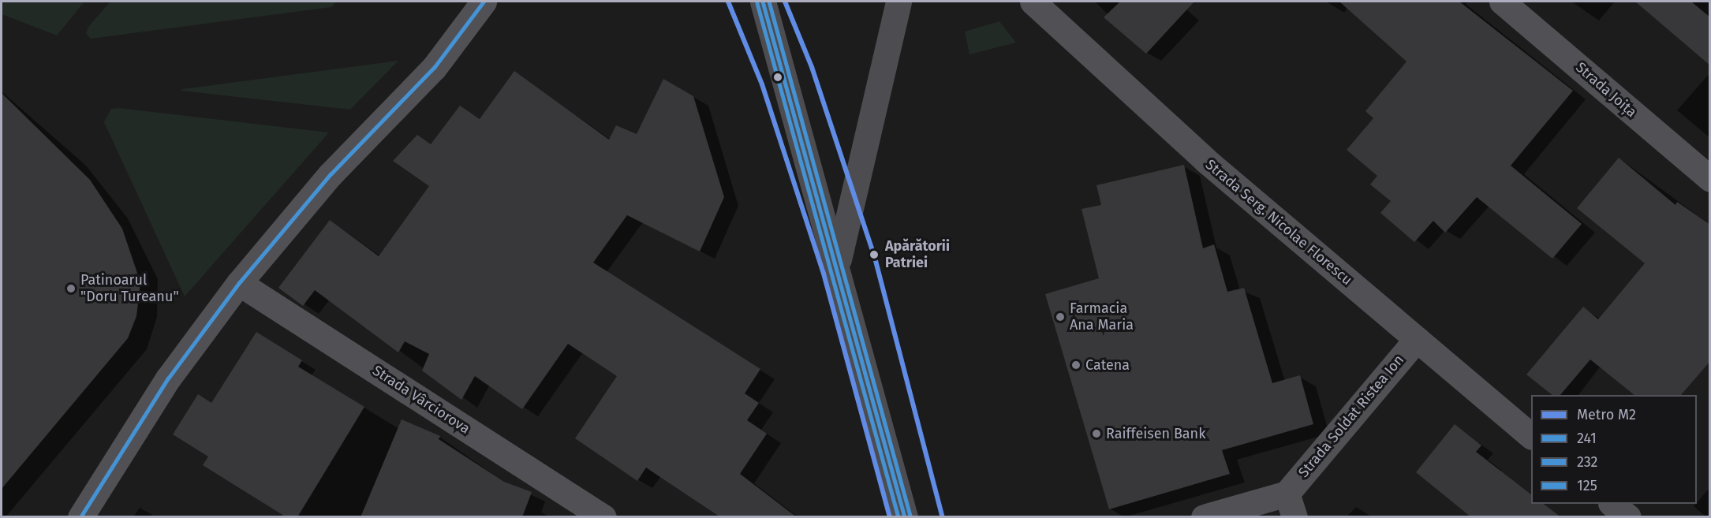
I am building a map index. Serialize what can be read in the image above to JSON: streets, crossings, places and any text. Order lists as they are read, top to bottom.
{
  "streets": {
    "street": [
      "Strada Joița",
      "Strada Serg. Nicolae Florescu",
      "Strada Vârciorova",
      "Strada Soldat Ristea Ion"
    ]
  },
  "crossings": [
    ["Strada Serg. Nicolae Florescu", "Strada Soldat Ristea Ion"]
  ],
  "places": [
    "Apărătorii Patriei",
    "Patinoarul \"Doru Tureanu\"",
    "Farmacia Ana Maria",
    "Catena",
    "Raiffeisen Bank"
  ],
  "lines": [
    "metro line M2",
    "transit line 241",
    "transit line 125",
    "transit line 232"
  ],
  "legend": [
    "Metro M2",
    "241",
    "232",
    "125"
  ]
}
